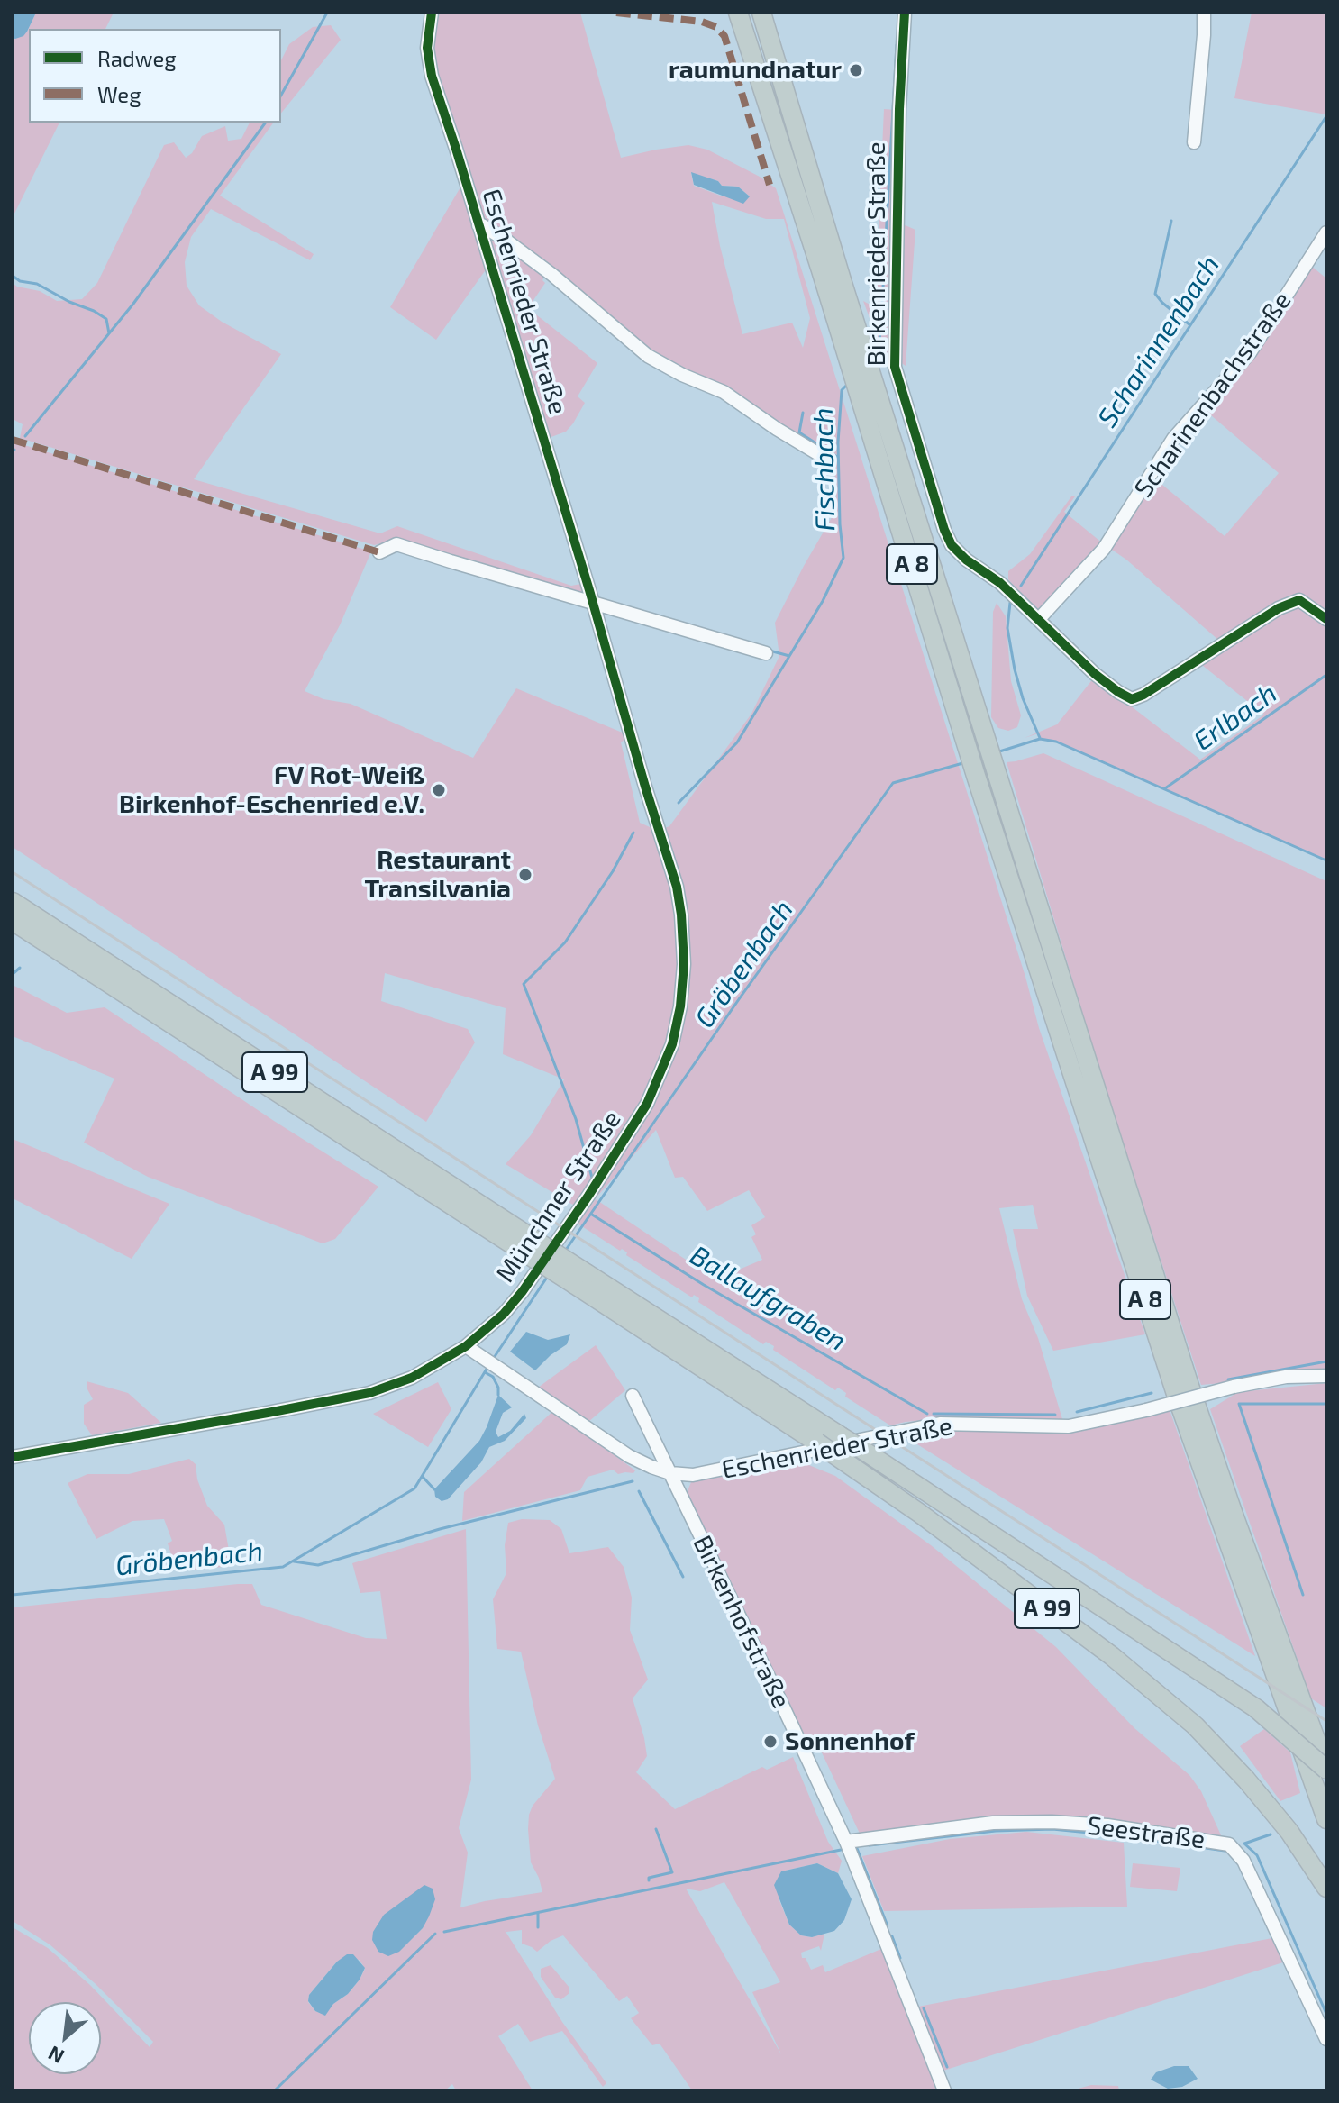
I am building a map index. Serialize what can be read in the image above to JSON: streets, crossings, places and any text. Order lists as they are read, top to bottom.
{
  "streets": {
    "highway": ["A 8", "A 99"],
    "street": [
      "Birkenrieder Straße",
      "Eschenrieder Straße",
      "Scharinenbachstraße",
      "Münchner Straße",
      "Birkenhofstraße",
      "Seestraße"
    ]
  },
  "crossings": [
    ["Birkenrieder Straße", "Scharinenbachstraße"],
    ["Eschenrieder Straße", "Münchner Straße"],
    ["Eschenrieder Straße", "Birkenhofstraße"],
    ["A 8", "A 99"],
    ["Birkenhofstraße", "Seestraße"]
  ],
  "water": [
    "Scharinnenbach",
    "Fischbach",
    "Erlbach",
    "Gröbenbach",
    "Ballaufgraben"
  ],
  "places": [
    "raumundnatur",
    "FV Rot-Weiß Birkenhof-Eschenried e.V.",
    "Restaurant Transilvania",
    "Sonnenhof"
  ],
  "legend": ["Radweg", "Weg"],
  "north": "bottom left"
}
